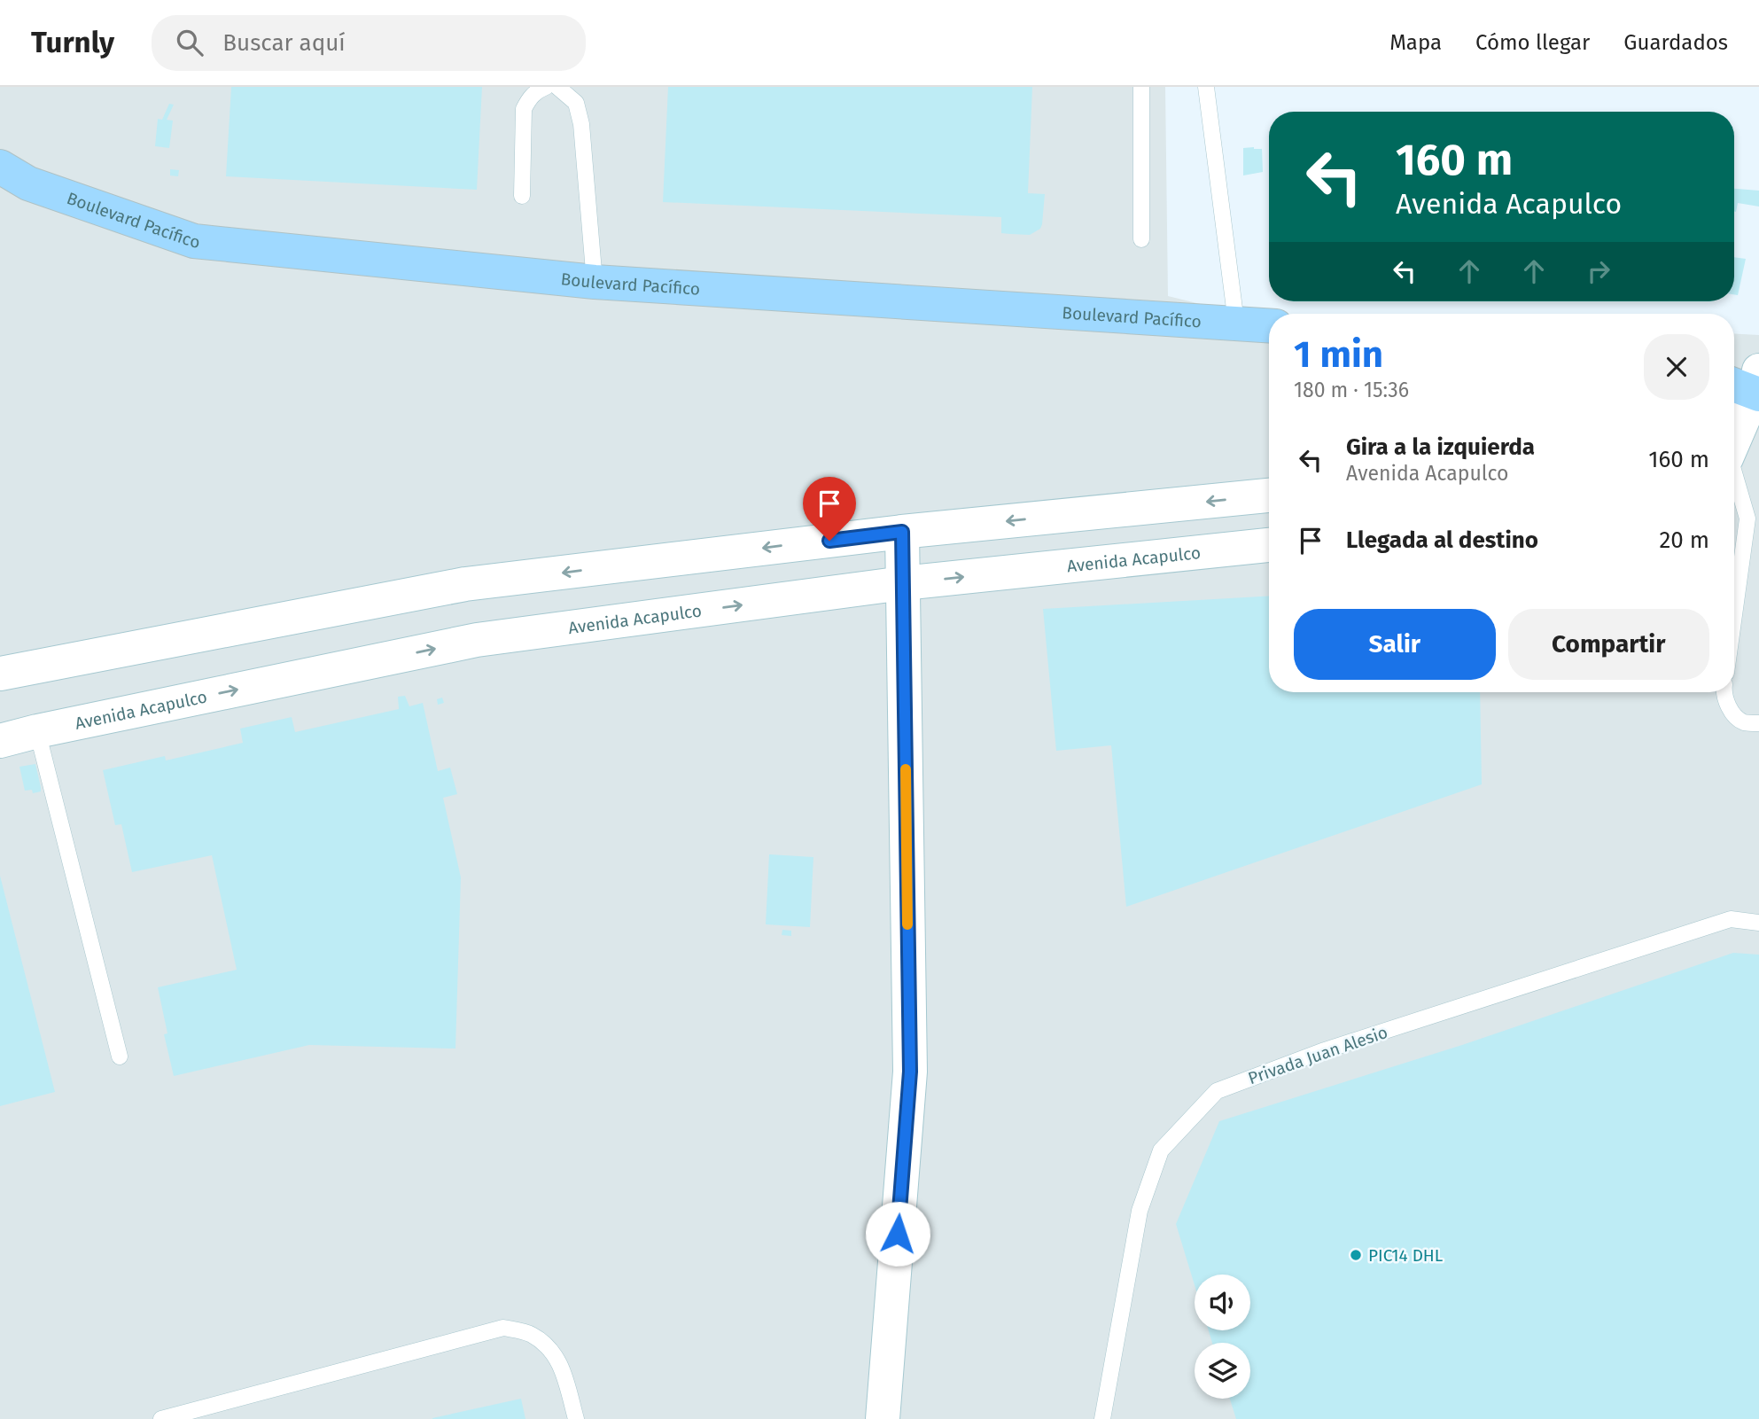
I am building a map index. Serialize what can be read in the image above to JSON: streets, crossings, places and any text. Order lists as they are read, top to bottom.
{
  "streets": {
    "main road": ["Boulevard Pacífico", "Avenida Acapulco"],
    "lane": ["Privada Juan Alesio"]
  },
  "places": ["PIC14 DHL"],
  "page": {
    "header": "Turnly",
    "search": "Buscar aquí",
    "nav": ["Mapa", "Cómo llegar", "Guardados"],
    "turn": ["160 m", "Avenida Acapulco"],
    "heading": ["1 min", "180 m · 15:36"],
    "list": [
      {
        "name": "Gira a la izquierda",
        "note": "Avenida Acapulco",
        "value": "160 m"
      },
      {
        "name": "Llegada al destino",
        "value": "20 m"
      }
    ],
    "buttons": ["Salir", "Compartir"]
  }
}
